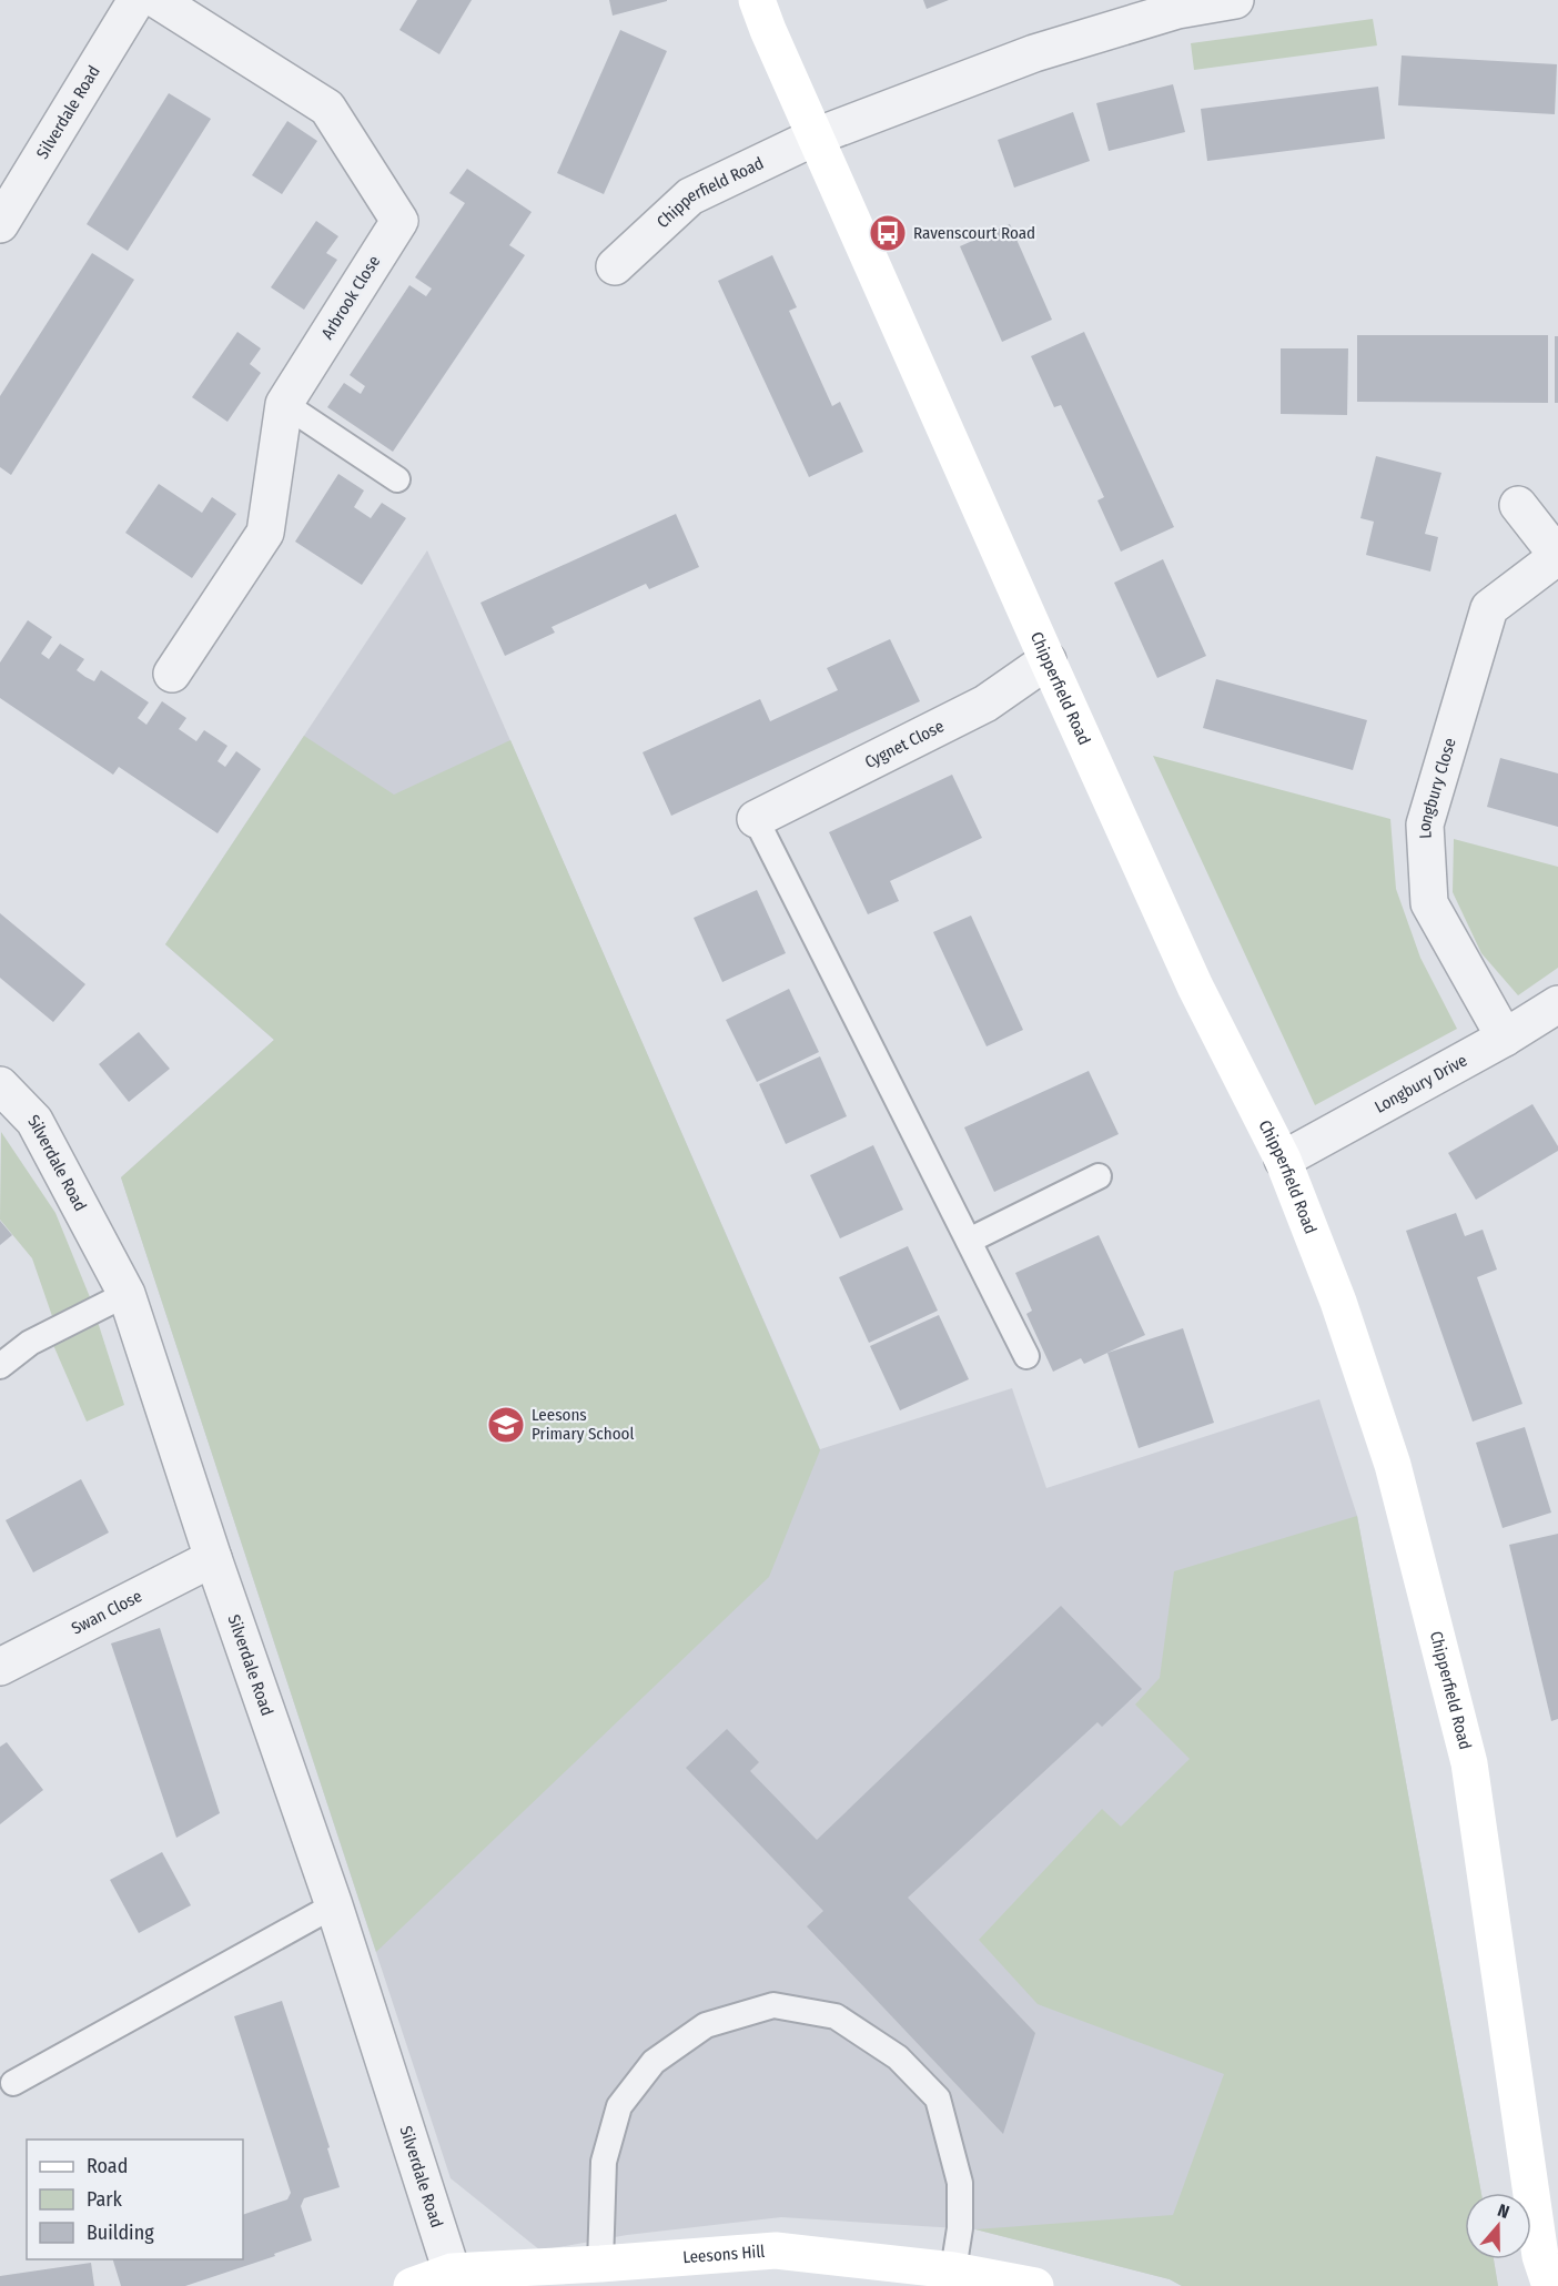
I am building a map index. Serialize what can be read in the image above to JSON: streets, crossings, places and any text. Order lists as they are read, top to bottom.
{
  "streets": {
    "street": [
      "Silverdale Road",
      "Chipperfield Road",
      "Arbrook Close",
      "Cygnet Close",
      "Longbury Close",
      "Longbury Drive",
      "Swan Close",
      "Leesons Hill"
    ]
  },
  "crossings": [
    ["Silverdale Road", "Swan Close"],
    ["Silverdale Road", "Leesons Hill"],
    ["Chipperfield Road", "Cygnet Close"],
    ["Chipperfield Road", "Longbury Drive"],
    ["Longbury Close", "Longbury Drive"]
  ],
  "places": {
    "bus stop": ["Ravenscourt Road"],
    "school or university": ["Leesons Primary School"]
  },
  "legend": ["Road", "Park", "Building"],
  "north": "top"
}
